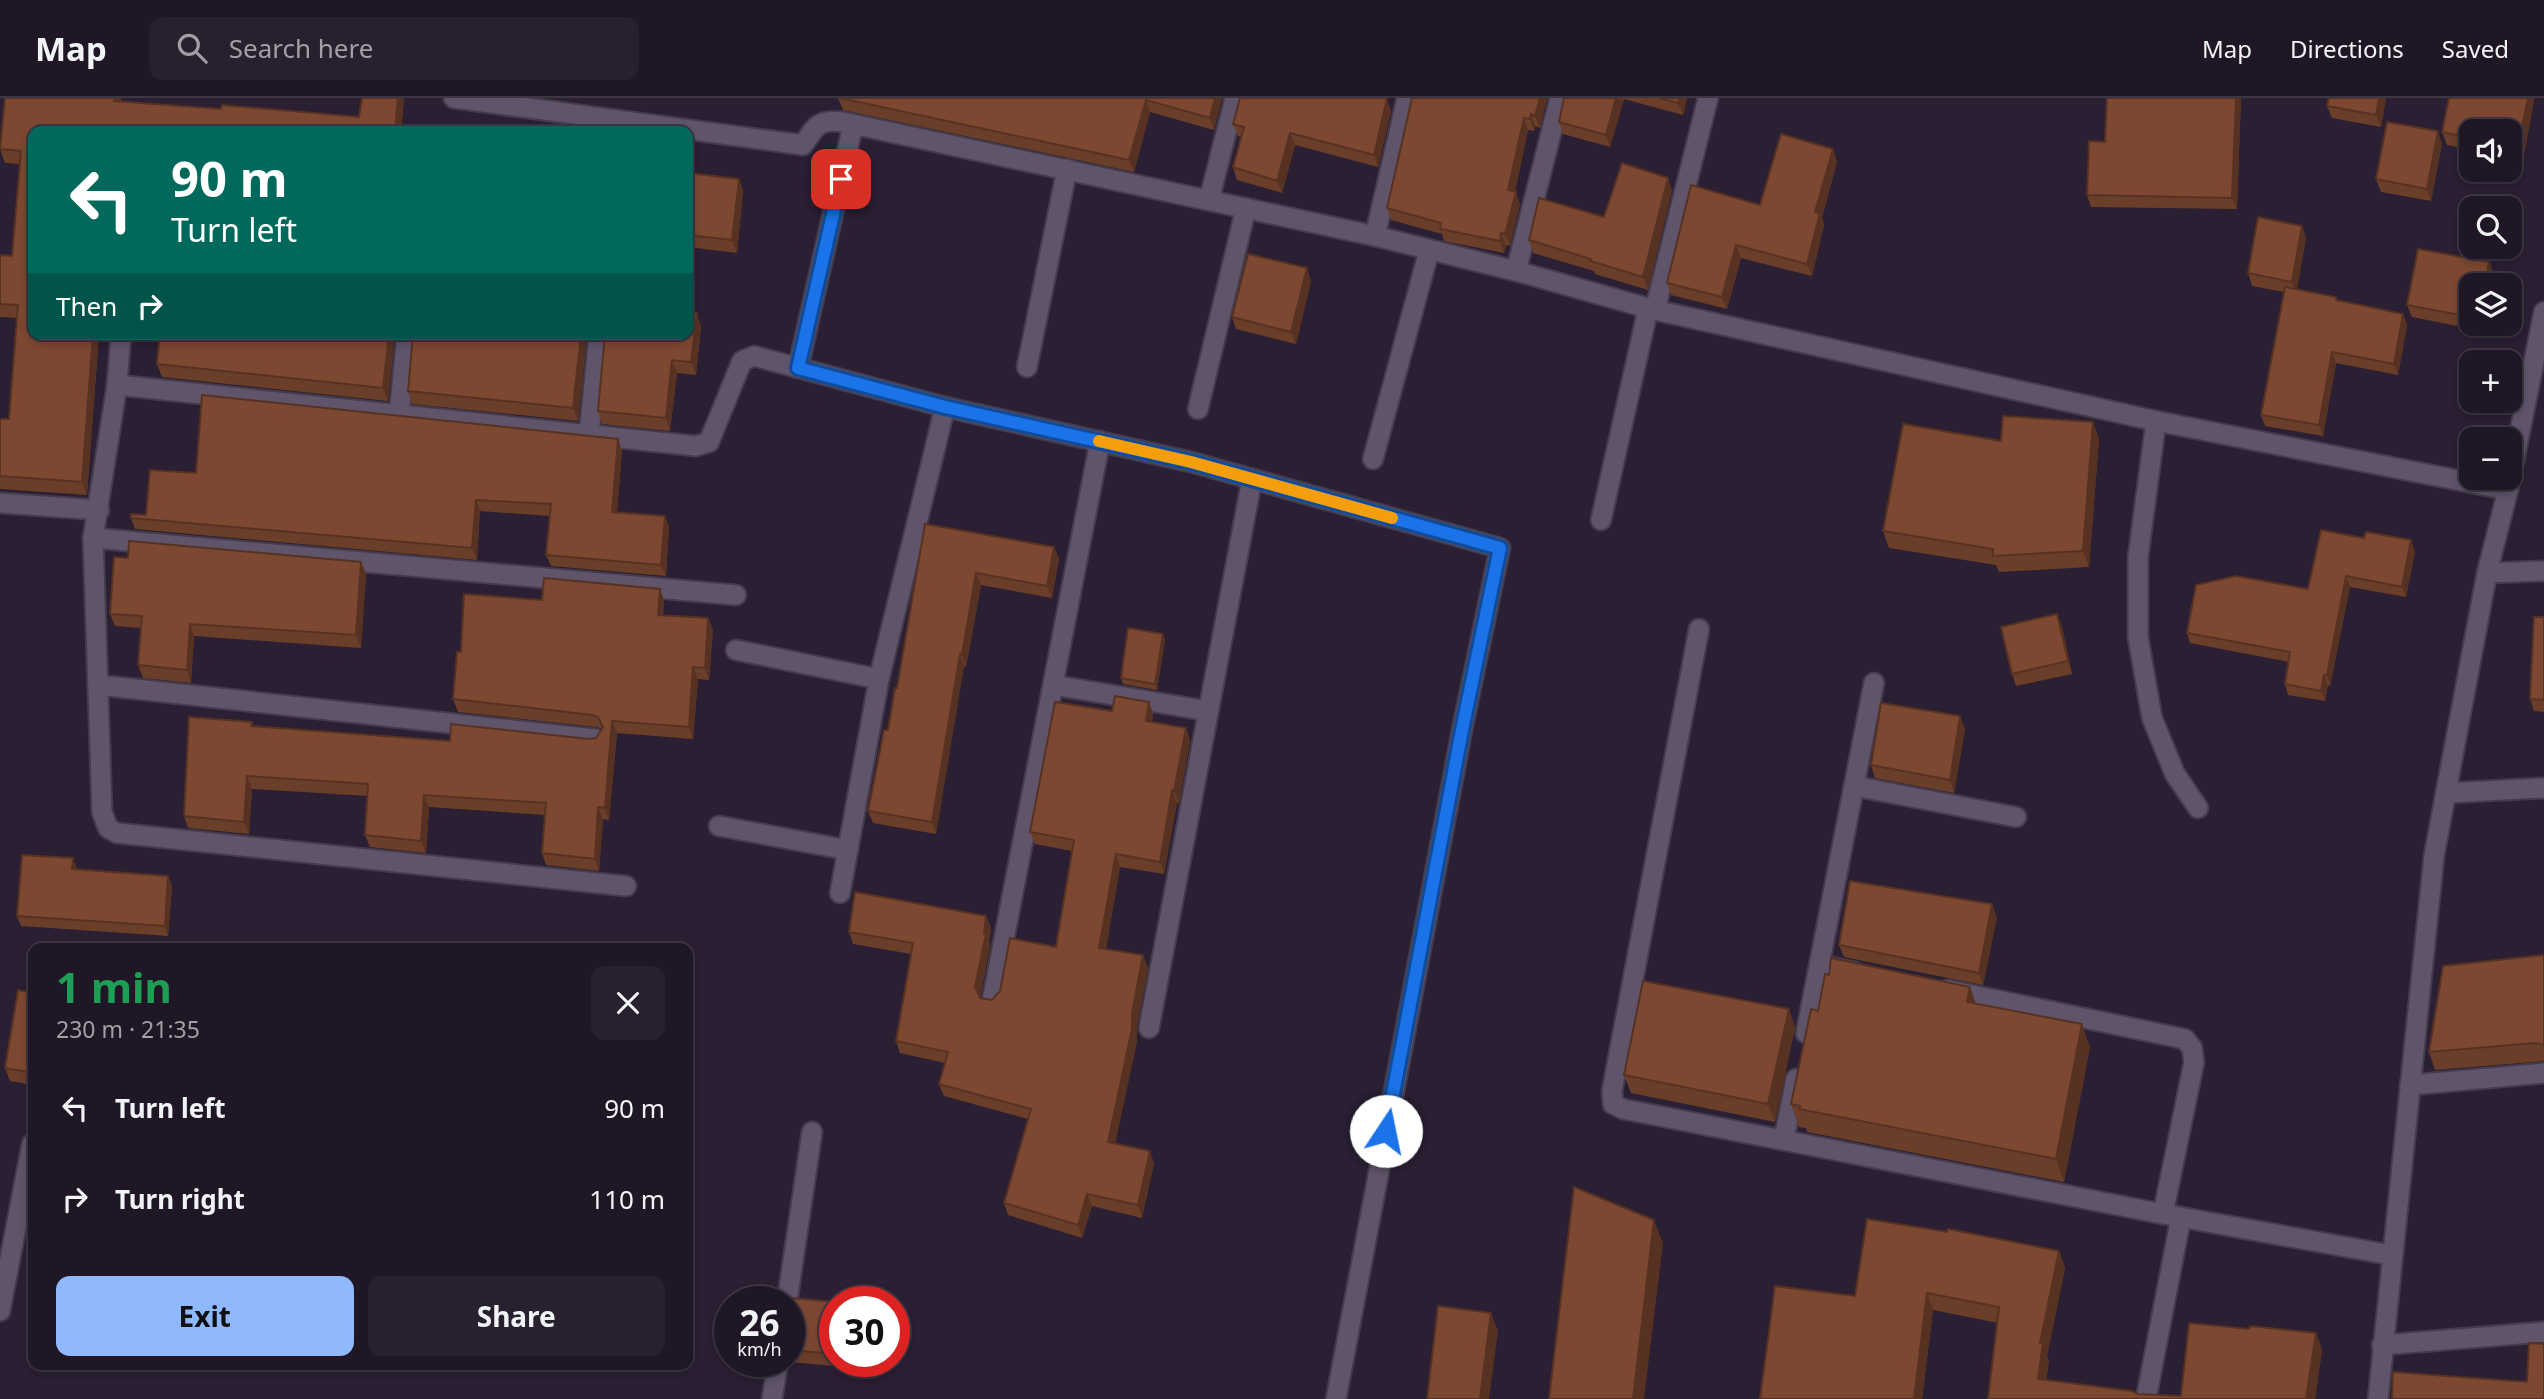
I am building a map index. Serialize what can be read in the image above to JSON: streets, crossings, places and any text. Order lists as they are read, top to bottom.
{
  "page": {
    "header": "Map",
    "search": "Search here",
    "nav": ["Map", "Directions", "Saved"],
    "map_buttons": ["+", "−"],
    "turn": ["90 m", "Turn left"],
    "then": "Then",
    "heading": ["1 min", "230 m · 21:35"],
    "list": [
      {
        "name": "Turn left",
        "value": "90 m"
      },
      {
        "name": "Turn right",
        "value": "110 m"
      }
    ],
    "buttons": ["Exit", "Share"],
    "speed": "26 km/h",
    "limit": "30"
  }
}
